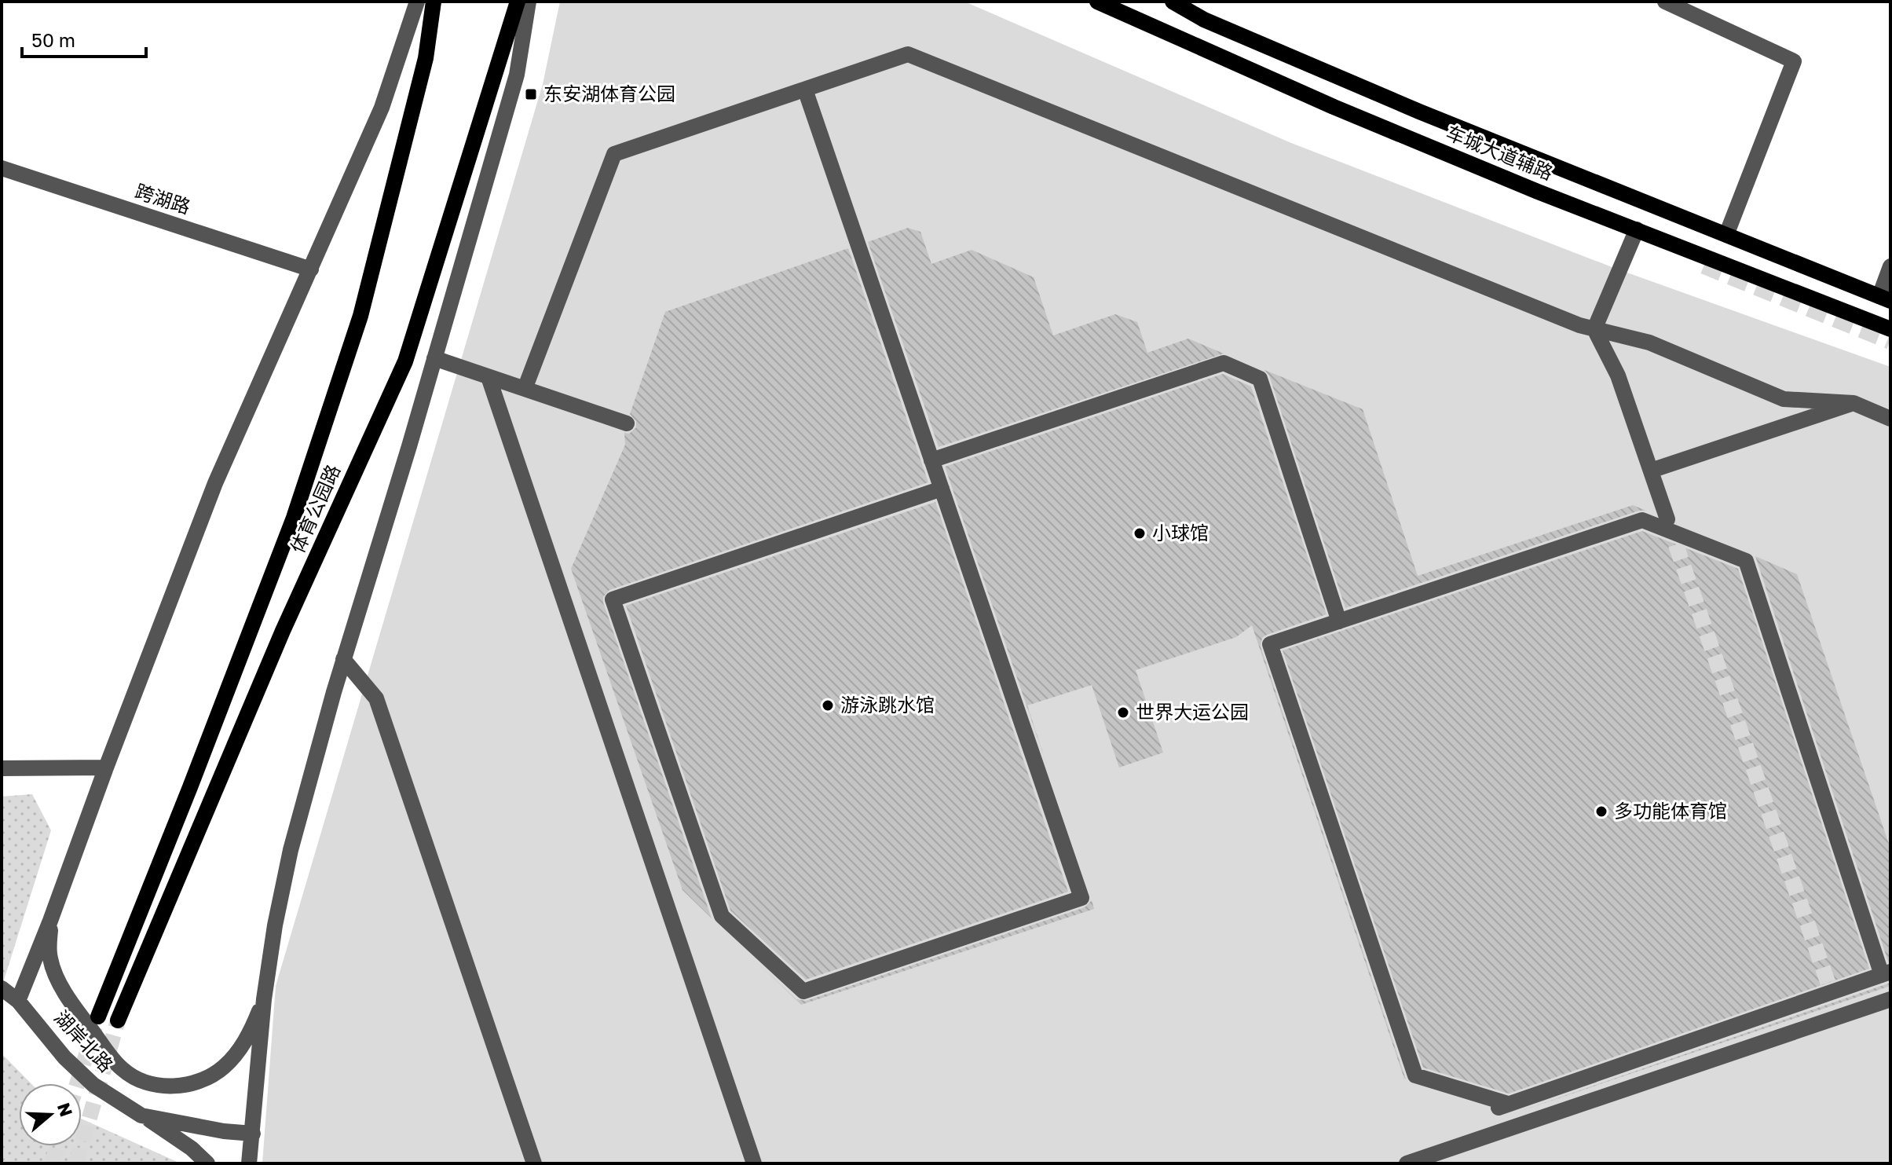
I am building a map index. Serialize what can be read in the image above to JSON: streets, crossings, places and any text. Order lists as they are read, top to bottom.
{
  "streets": {
    "main road": ["车城大道辅路", "体育公园路"],
    "street": ["跨湖路", "湖岸北路"]
  },
  "places": {
    "transit": ["东安湖体育公园"],
    "other": [
      "小球馆",
      "游泳跳水馆",
      "世界大运公园",
      "多功能体育馆"
    ]
  },
  "scale_bar": "50 m",
  "north": "right"
}
